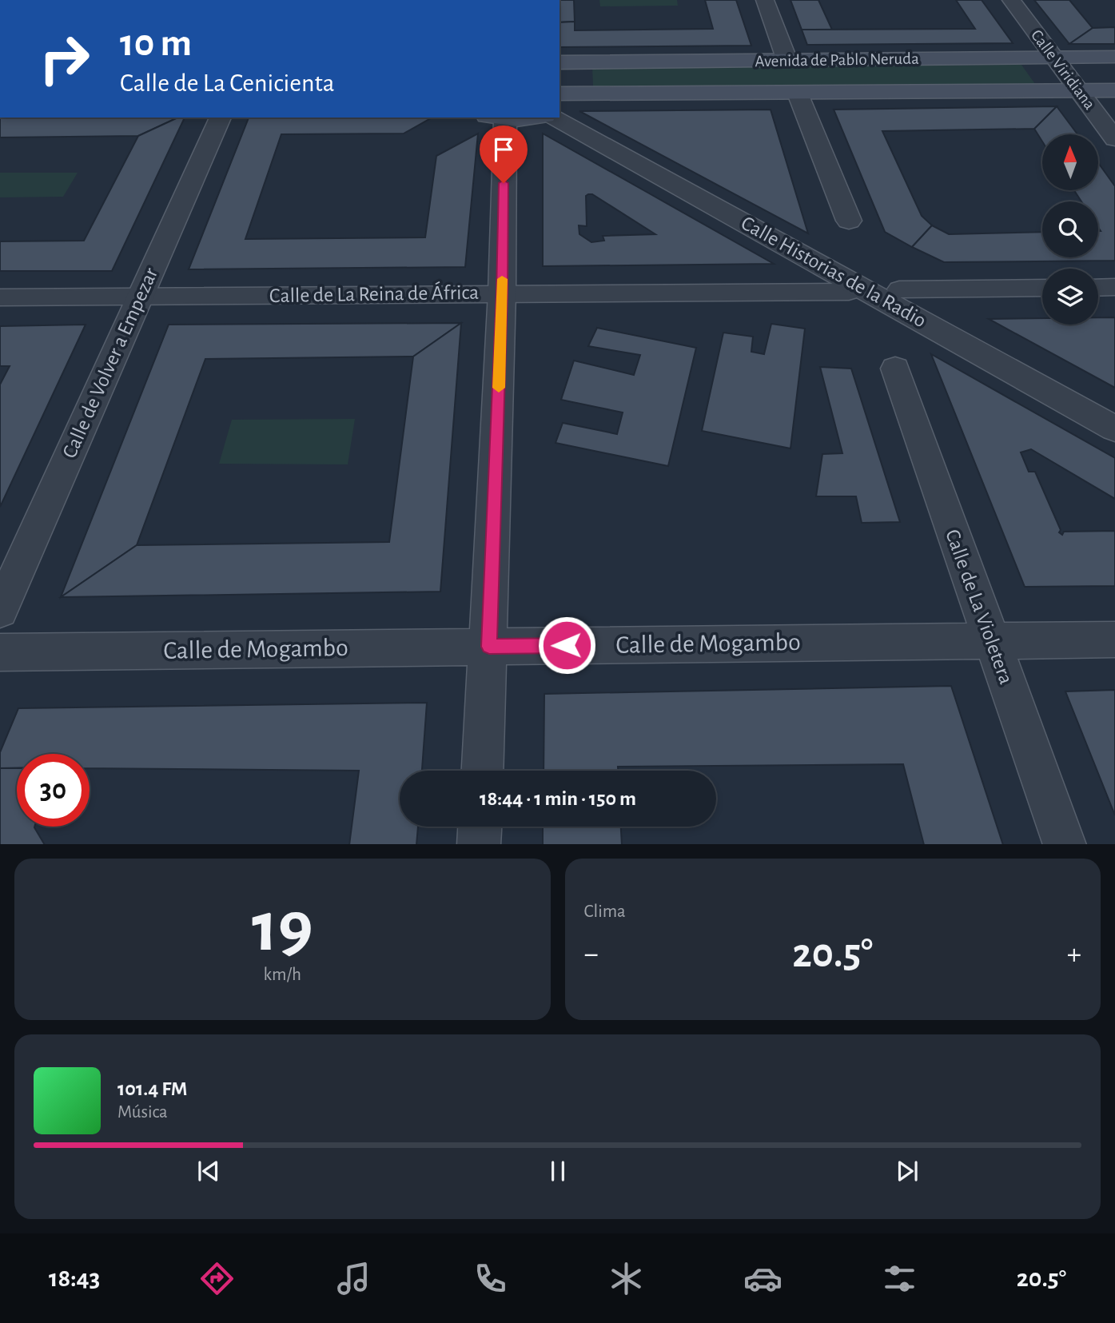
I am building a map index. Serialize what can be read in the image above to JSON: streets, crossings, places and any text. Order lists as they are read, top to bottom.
{
  "streets": {
    "main road": ["Avenida de Pablo Neruda"],
    "street": [
      "Calle Viridiana",
      "Calle Historias de la Radio",
      "Calle de La Reina de África",
      "Calle de Volver a Empezar",
      "Calle de La Violetera",
      "Calle de Mogambo"
    ]
  },
  "crossings": [
    ["Avenida de Pablo Neruda", "Calle Viridiana"],
    ["Calle de La Reina de África", "Calle de Volver a Empezar"],
    ["Calle de La Violetera", "Calle de Mogambo"]
  ],
  "north": "top",
  "page": {
    "turn": ["10 m", "Calle de La Cenicienta"],
    "limit": "30",
    "trip": "18:44 · 1 min · 150 m",
    "tile": [
      ["19", "km/h"],
      "Clima"
    ],
    "heat": ["−", "20.5°", "+"],
    "song": ["101.4 FM", "Música"],
    "tabs": ["18:43", "20.5°"]
  }
}
